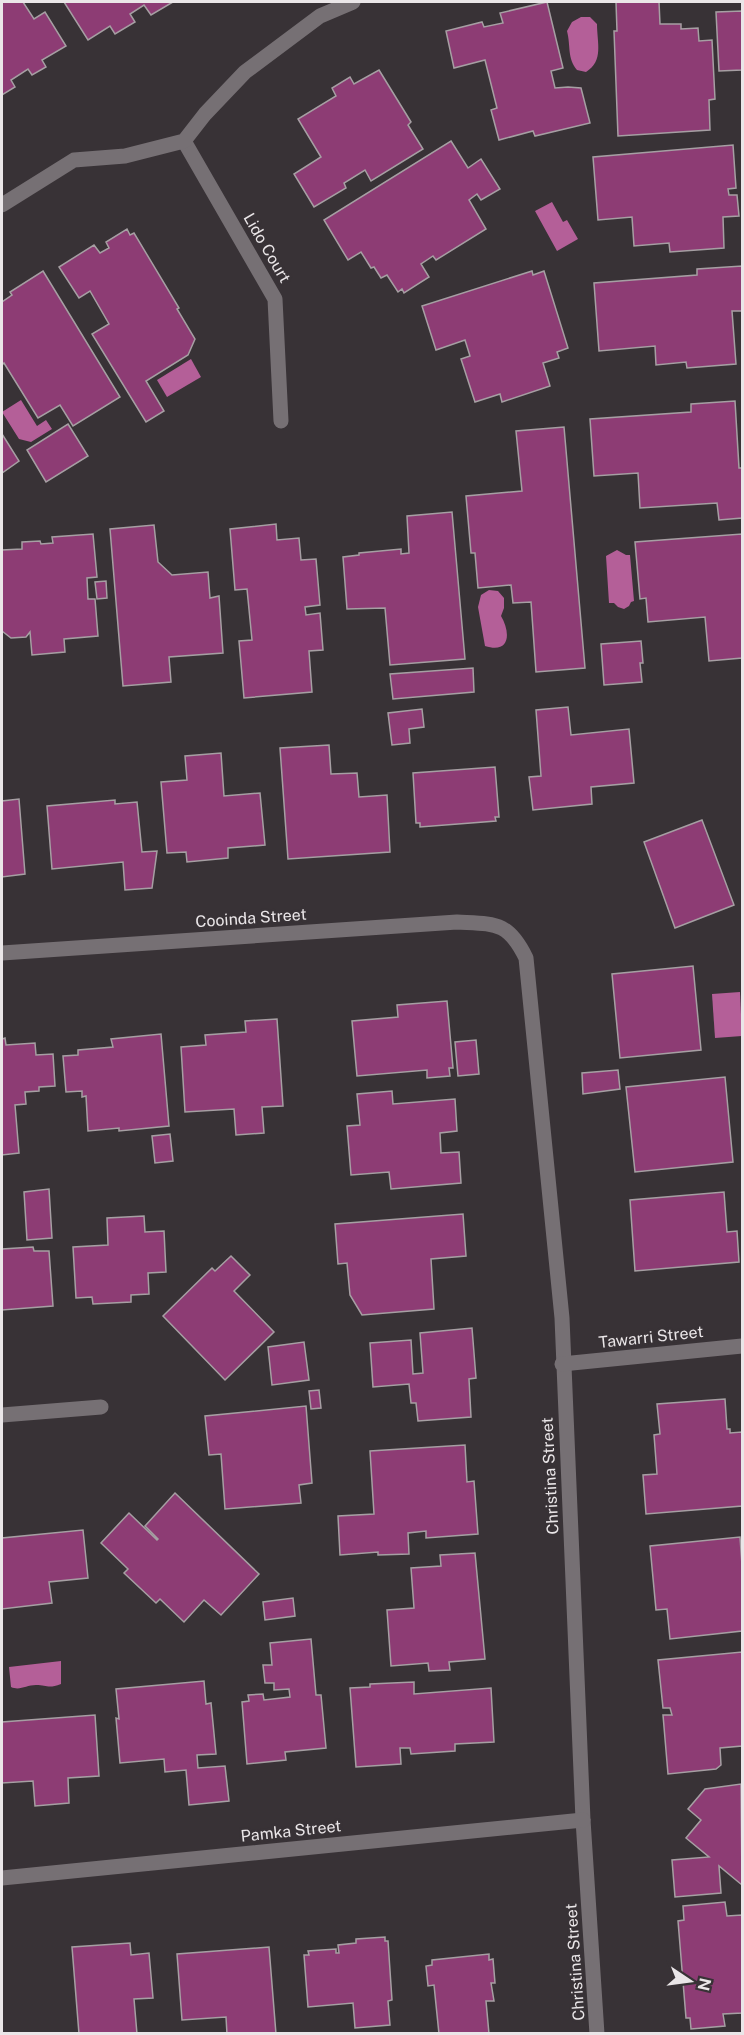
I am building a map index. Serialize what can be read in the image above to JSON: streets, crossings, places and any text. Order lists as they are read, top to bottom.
{
  "streets": {
    "street": [
      "Lido Court",
      "Cooinda Street",
      "Tawarri Street",
      "Christina Street",
      "Pamka Street"
    ]
  },
  "crossings": [
    ["Cooinda Street", "Christina Street"],
    ["Tawarri Street", "Christina Street"],
    ["Christina Street", "Pamka Street"]
  ],
  "north": "right"
}
